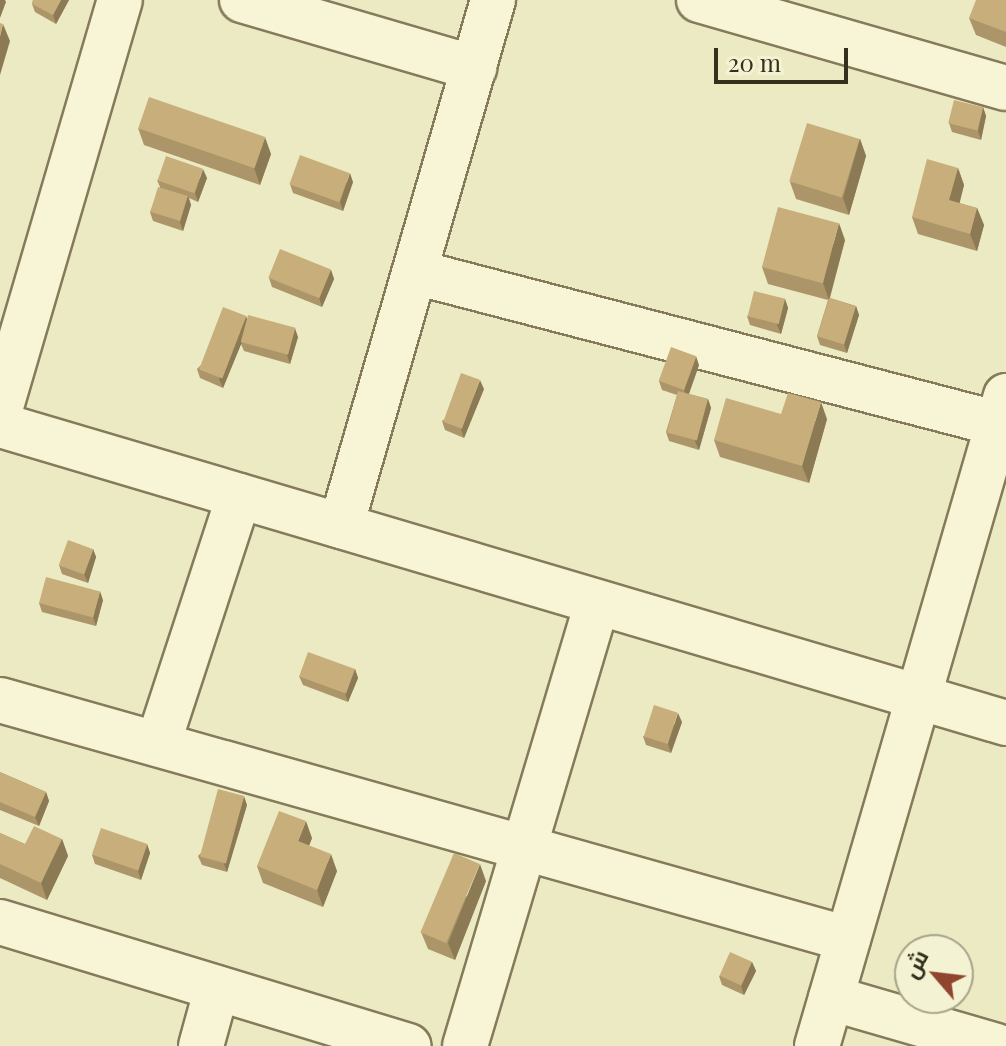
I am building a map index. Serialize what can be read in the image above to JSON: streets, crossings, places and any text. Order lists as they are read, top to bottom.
{
  "scale_bar": "20 m",
  "north": "top left"
}
